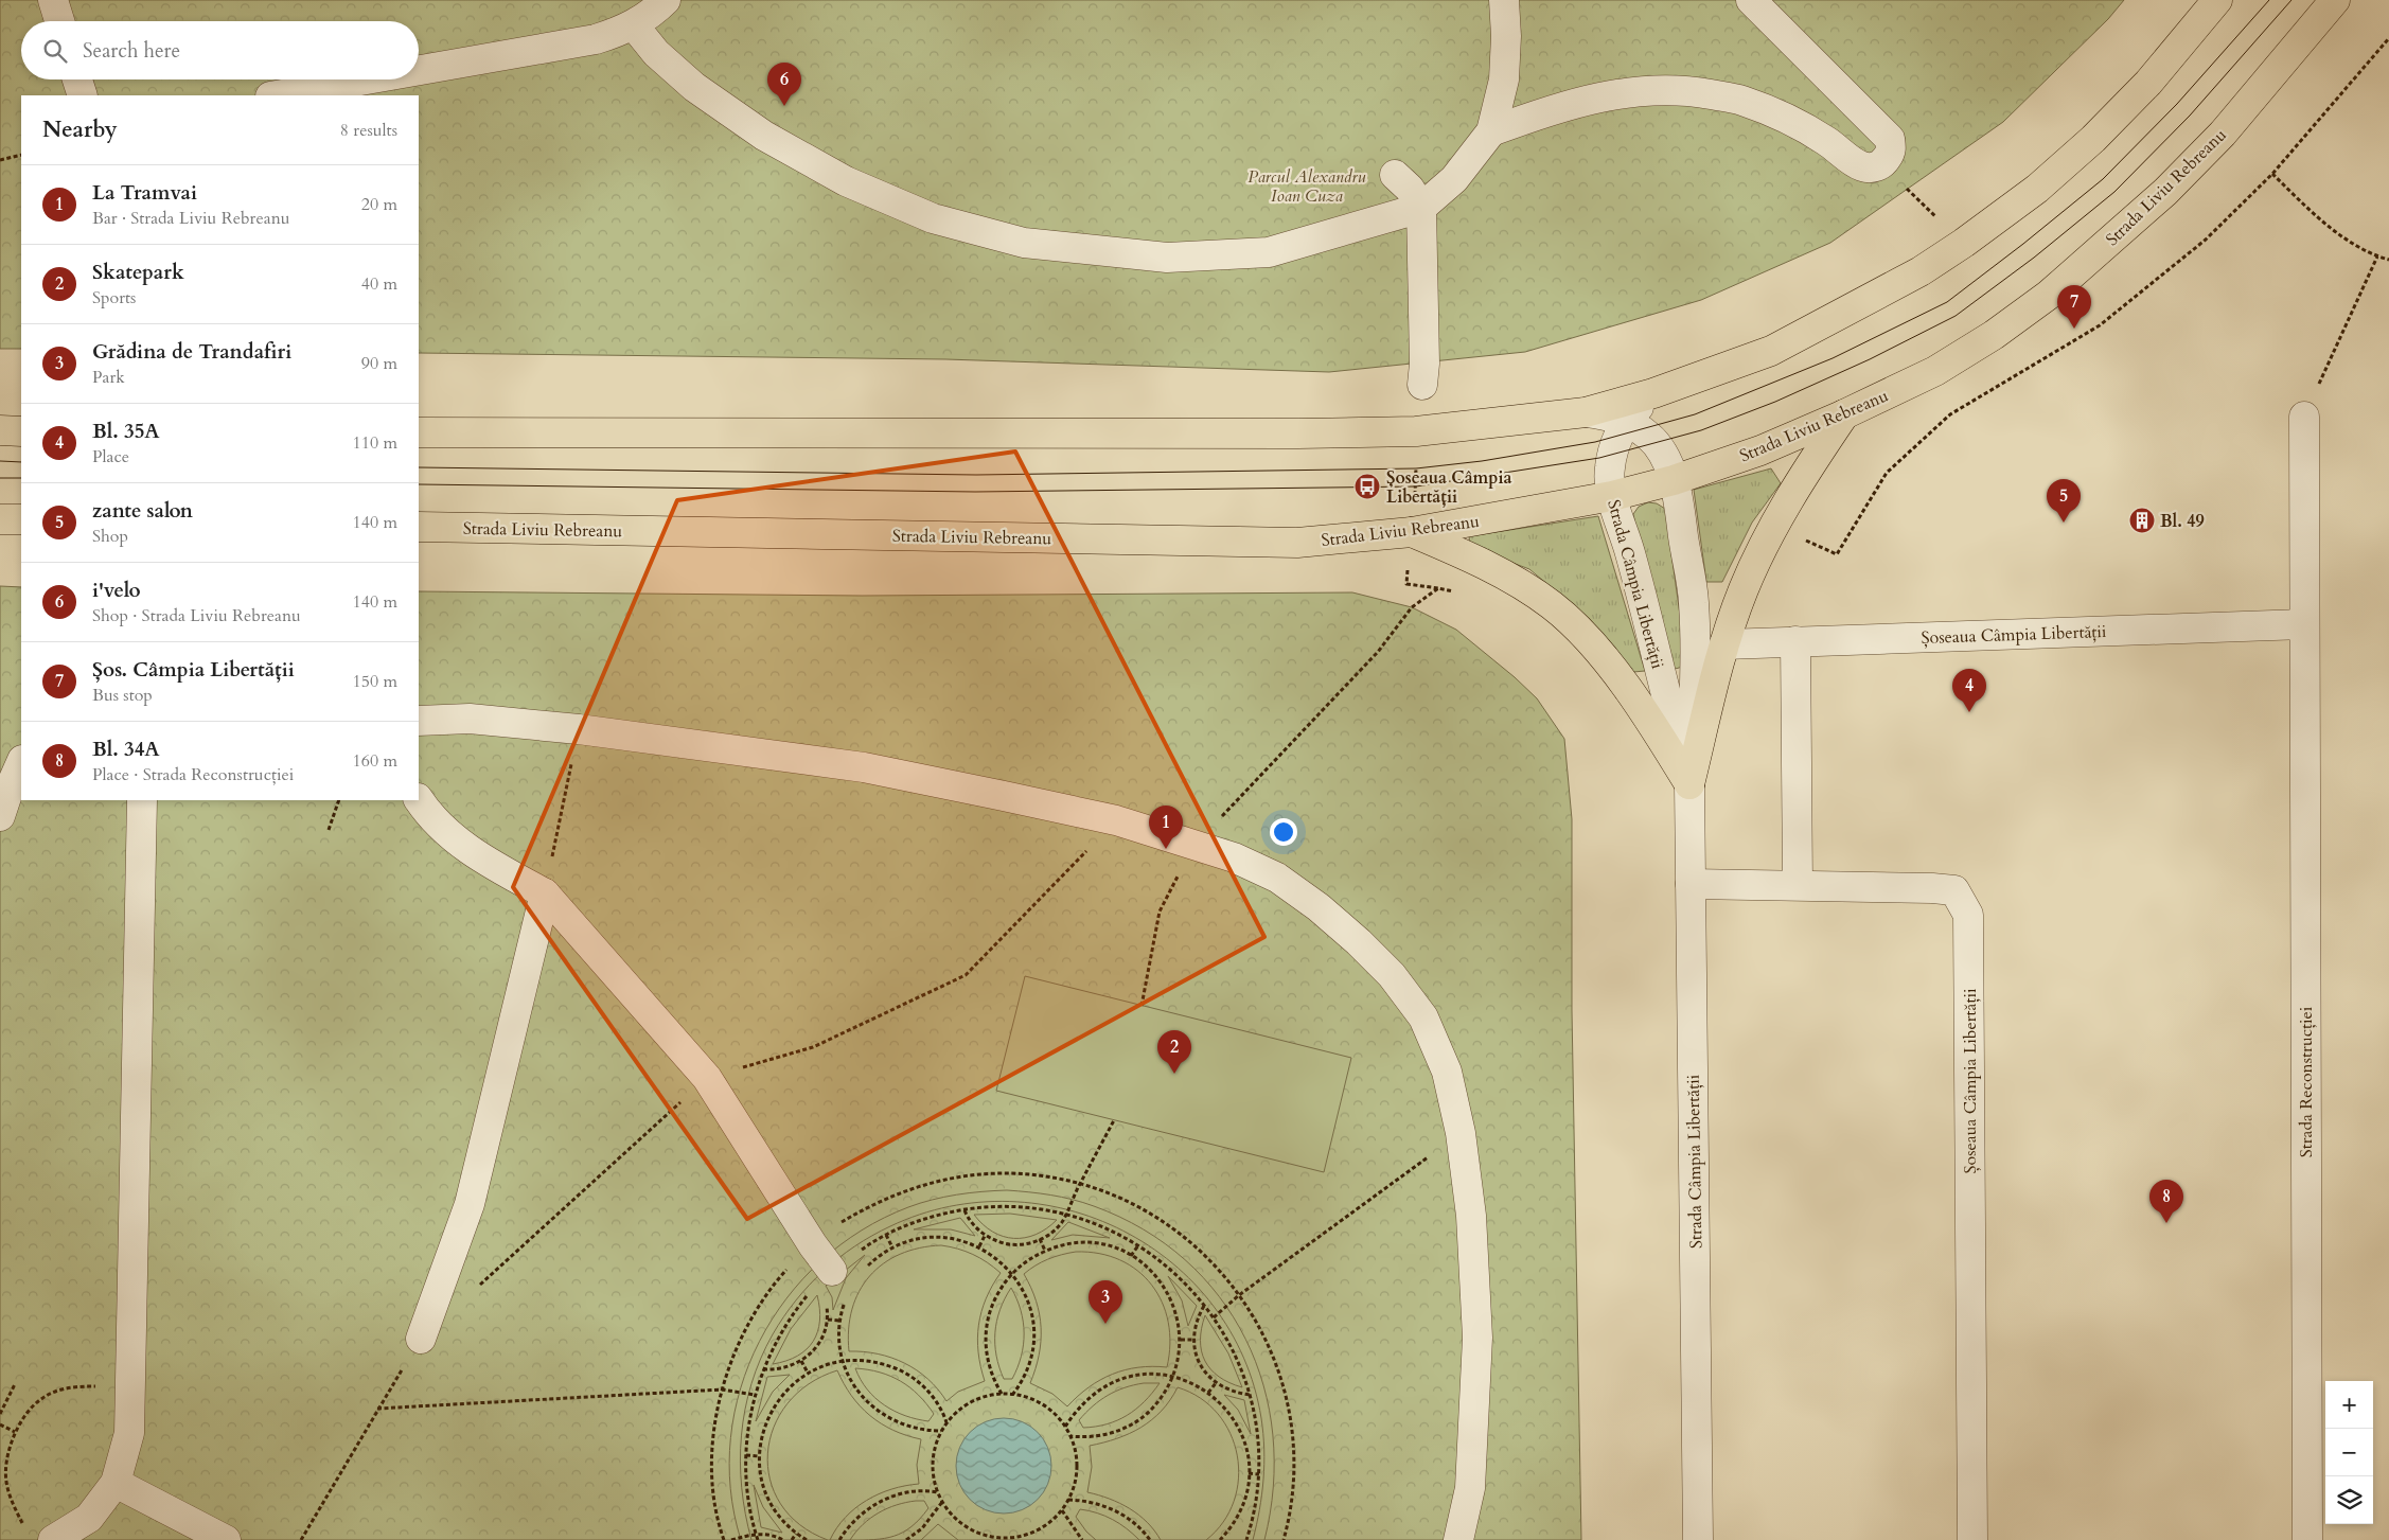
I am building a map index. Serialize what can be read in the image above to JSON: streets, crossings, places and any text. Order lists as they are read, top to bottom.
{
  "streets": {
    "main road": ["Strada Liviu Rebreanu"],
    "street": ["Strada Câmpia Libertății", "Șoseaua Câmpia Libertății", "Strada Reconstrucției"]
  },
  "crossings": [
    ["Strada Liviu Rebreanu", "Strada Câmpia Libertății"],
    ["Strada Câmpia Libertății", "Șoseaua Câmpia Libertății"],
    ["Șoseaua Câmpia Libertății", "Strada Reconstrucției"]
  ],
  "parks": ["Parcul Alexandru Ioan Cuza"],
  "places": {
    "bus stop": ["Șoseaua Câmpia Libertății"],
    "building": ["Bl. 49"]
  },
  "page": {
    "search": "Search here",
    "pins": [
      "6",
      "7",
      "5",
      "4",
      "1",
      "2",
      "8",
      "3"
    ],
    "heading": ["Nearby", "8 results"],
    "list": [
      {
        "mark": "1",
        "name": "La Tramvai",
        "note": "Bar · Strada Liviu Rebreanu",
        "value": "20 m"
      },
      {
        "mark": "2",
        "name": "Skatepark",
        "note": "Sports",
        "value": "40 m"
      },
      {
        "mark": "3",
        "name": "Grădina de Trandafiri",
        "note": "Park",
        "value": "90 m"
      },
      {
        "mark": "4",
        "name": "Bl. 35A",
        "note": "Place",
        "value": "110 m"
      },
      {
        "mark": "5",
        "name": "zante salon",
        "note": "Shop",
        "value": "140 m"
      },
      {
        "mark": "6",
        "name": "i'velo",
        "note": "Shop · Strada Liviu Rebreanu",
        "value": "140 m"
      },
      {
        "mark": "7",
        "name": "Șos. Câmpia Libertății",
        "note": "Bus stop",
        "value": "150 m"
      },
      {
        "mark": "8",
        "name": "Bl. 34A",
        "note": "Place · Strada Reconstrucției",
        "value": "160 m"
      }
    ],
    "map_buttons": ["+", "−"]
  }
}
